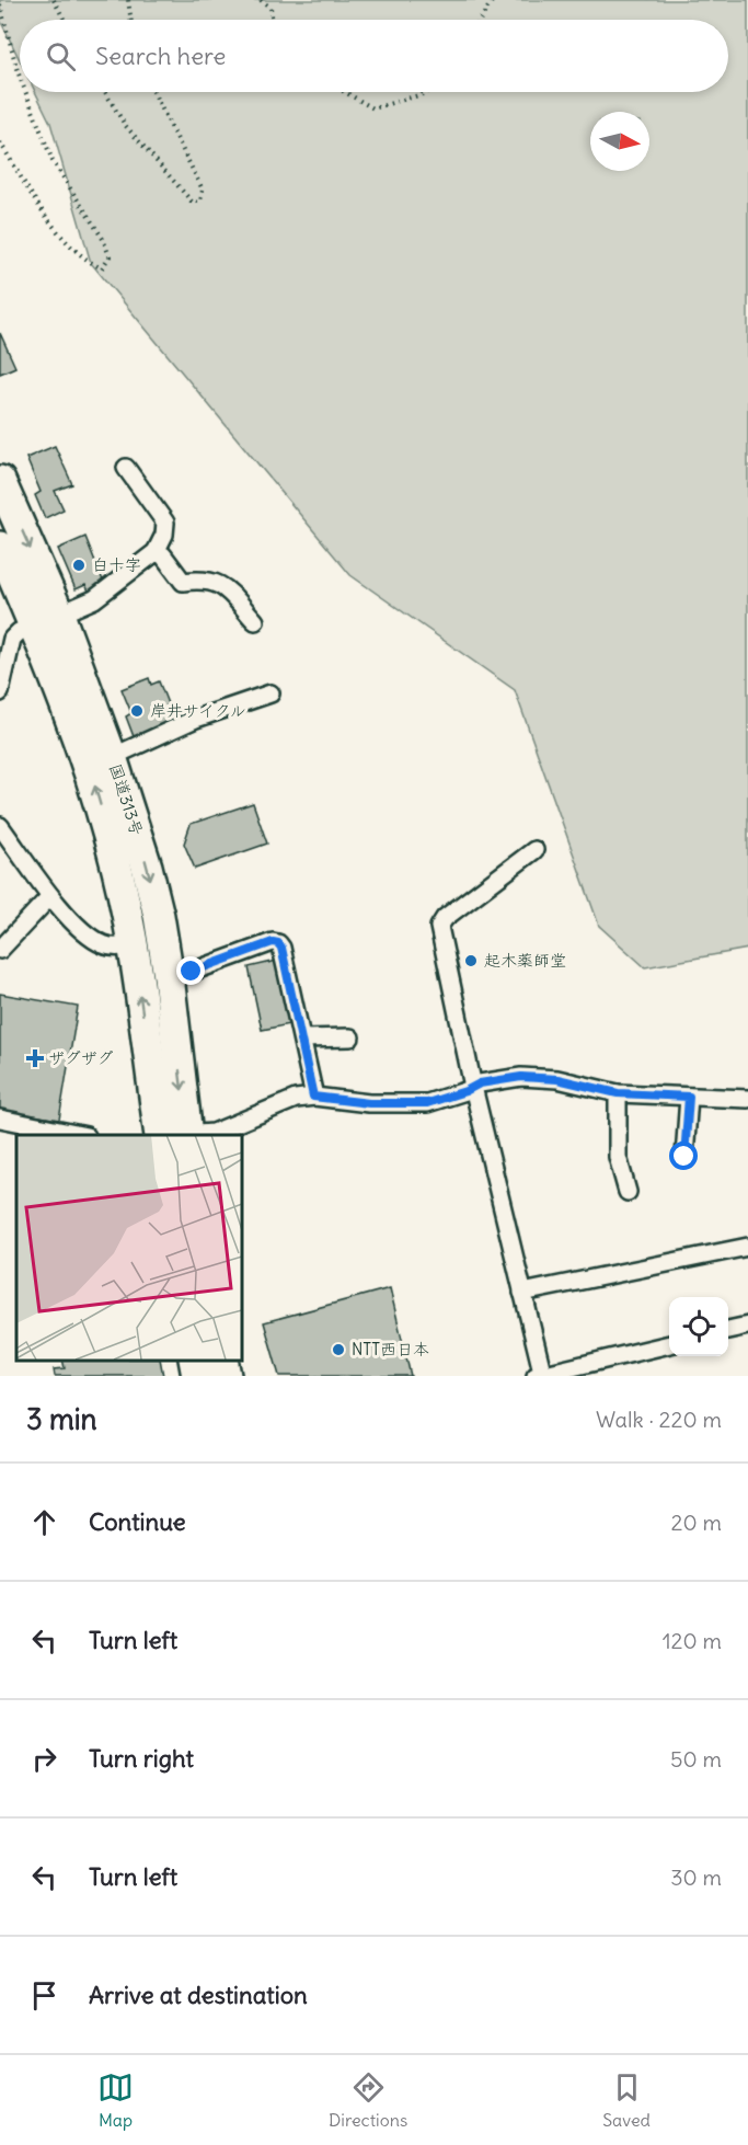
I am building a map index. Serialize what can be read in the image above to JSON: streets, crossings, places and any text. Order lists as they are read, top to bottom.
{
  "streets": {
    "highway": ["国道313号"]
  },
  "places": {
    "other": [
      "白十字",
      "岸井サイクル",
      "起木薬師堂",
      "NTT西日本"
    ],
    "health": ["ザグザグ"]
  },
  "north": "right",
  "page": {
    "search": "Search here",
    "heading": ["3 min", "Walk · 220 m"],
    "list": [
      ["Continue", "20 m"],
      ["Turn left", "120 m"],
      ["Turn right", "50 m"],
      ["Turn left", "30 m"],
      "Arrive at destination"
    ],
    "nav": ["Map", "Directions", "Saved"]
  }
}
